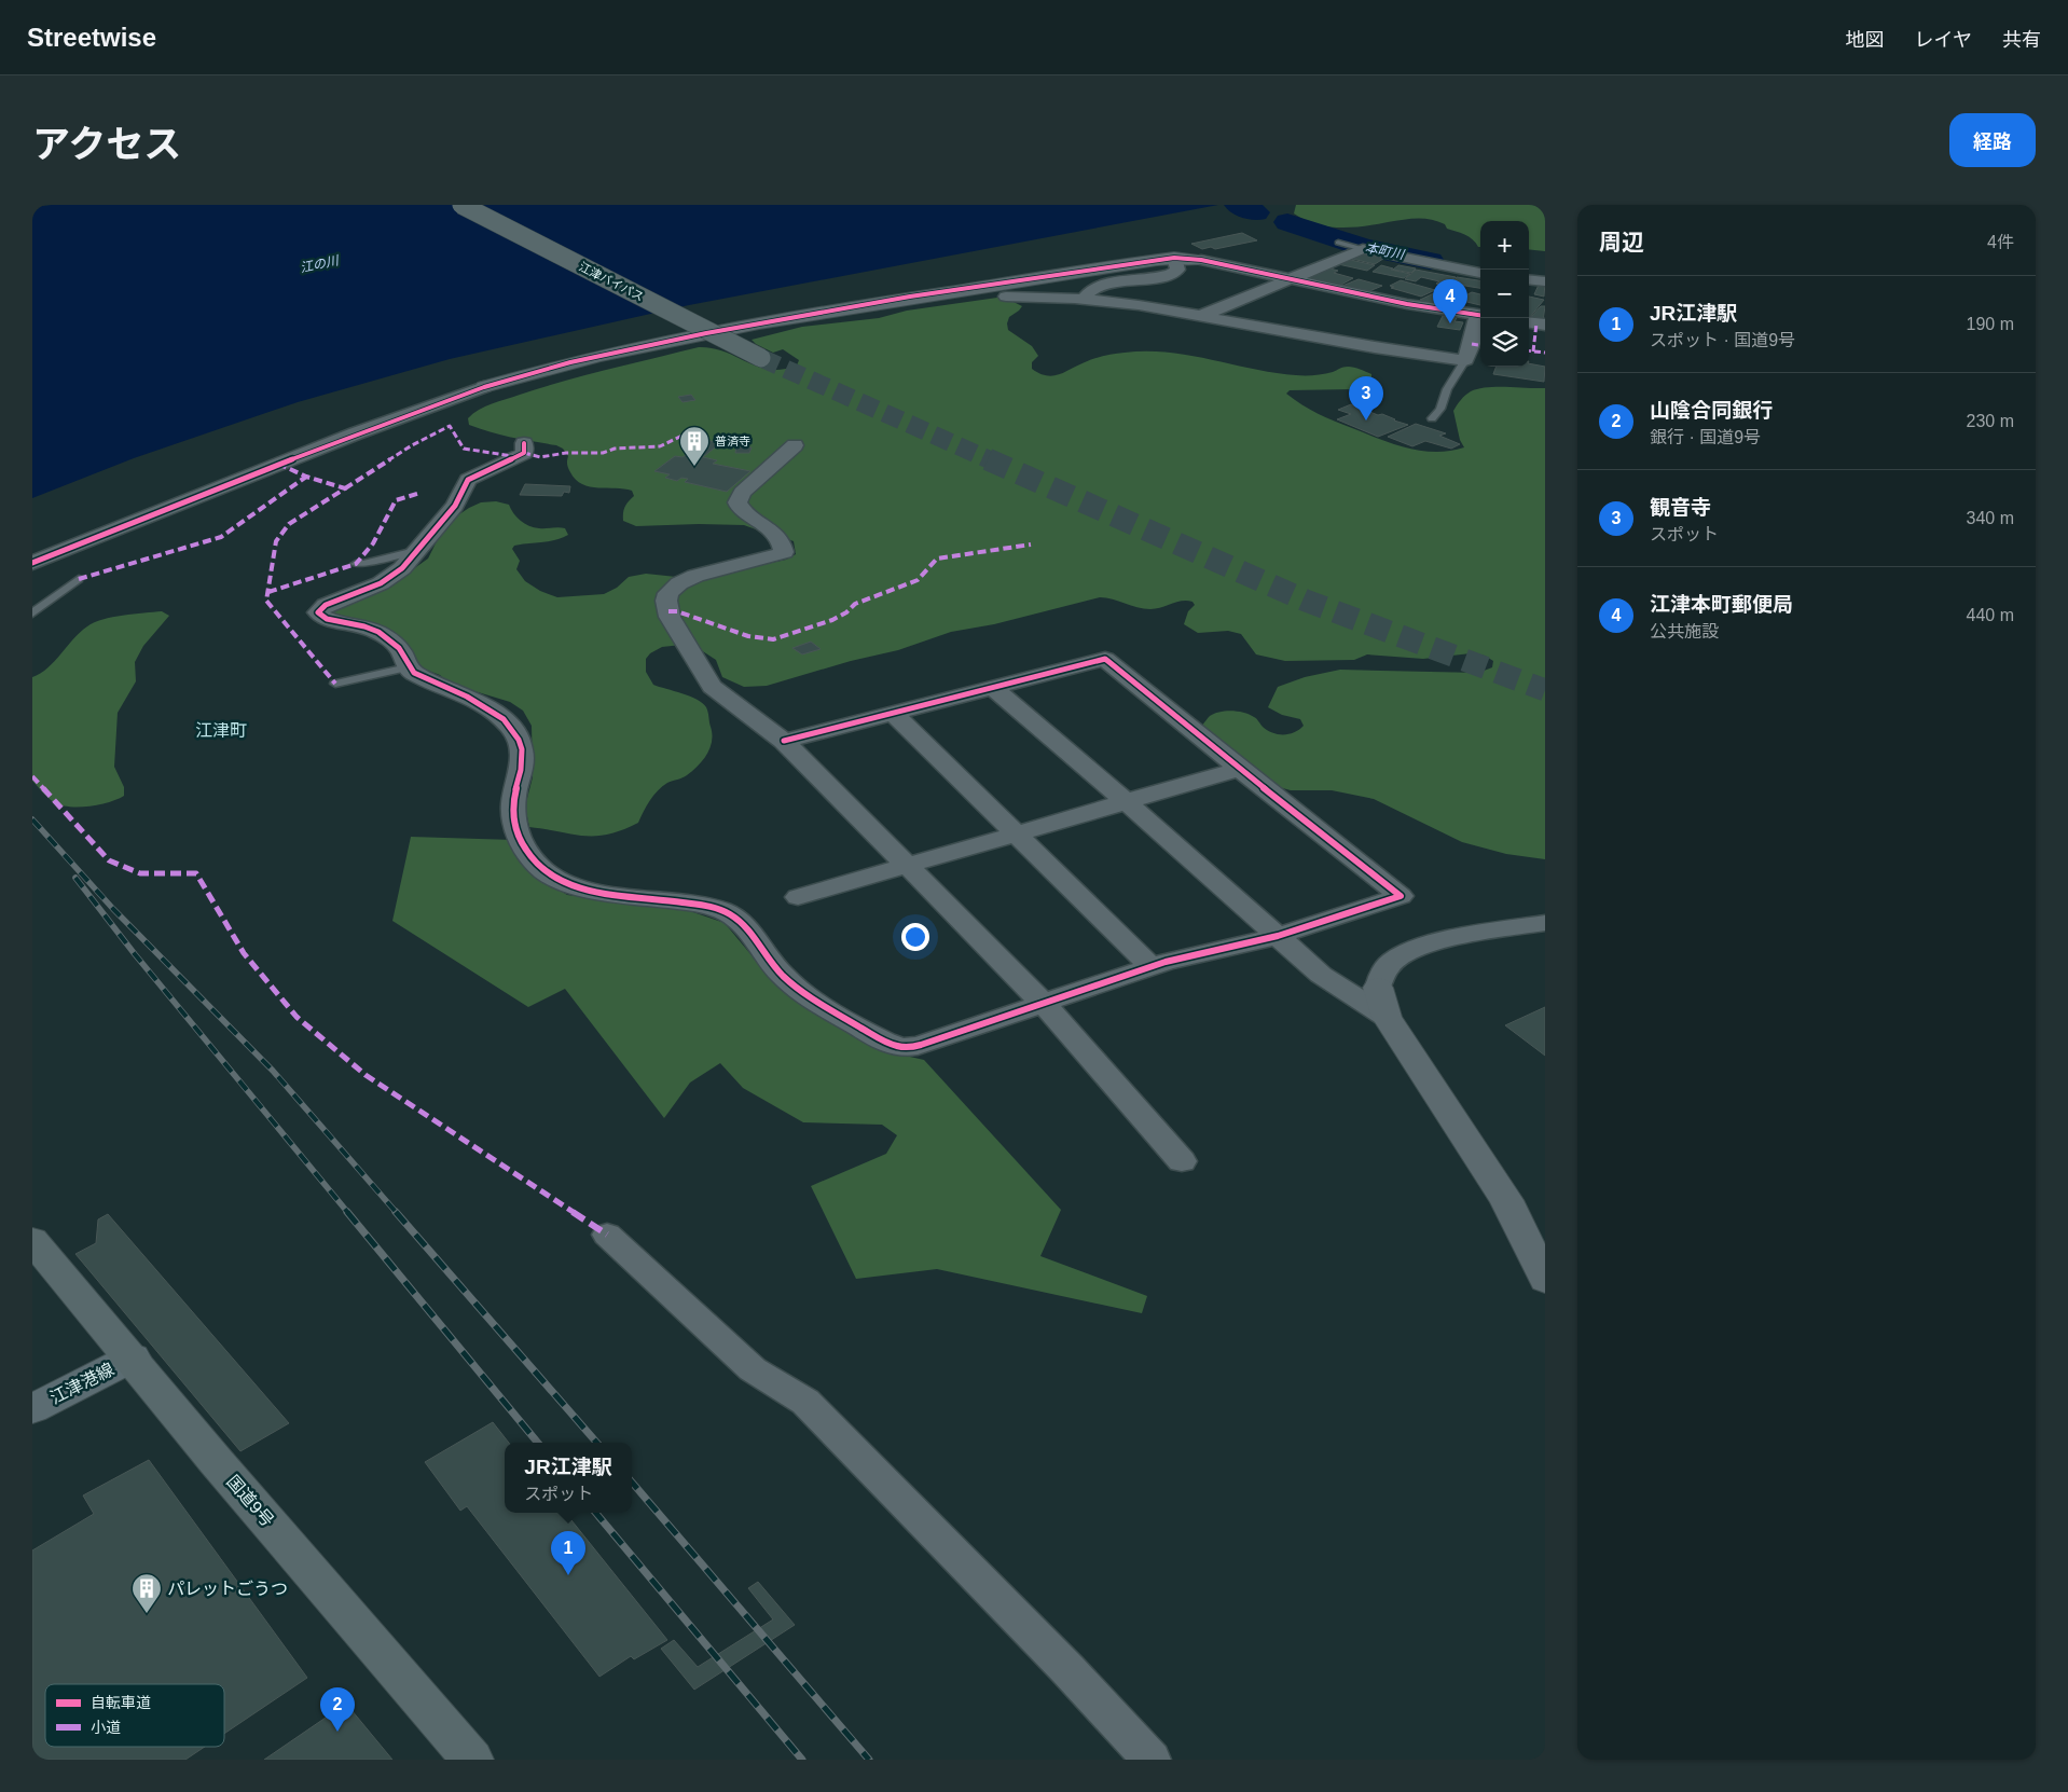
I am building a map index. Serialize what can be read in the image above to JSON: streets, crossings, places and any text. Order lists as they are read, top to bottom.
{
  "streets": {
    "highway": ["江津バイパス", "国道9号"],
    "main road": ["江津港線"]
  },
  "crossings": [
    ["江津港線", "国道9号"]
  ],
  "districts": ["江津町"],
  "water": ["本町川", "江の川"],
  "places": {
    "building": ["普済寺", "パレットごうつ"]
  },
  "legend": ["自転車道", "小道"],
  "page": {
    "header": "Streetwise",
    "nav": ["地図", "レイヤ", "共有"],
    "title": "アクセス",
    "buttons": "経路",
    "heading": ["周辺", "4件"],
    "map_buttons": ["+", "−"],
    "list": [
      {
        "mark": "1",
        "name": "JR江津駅",
        "note": "スポット · 国道9号",
        "value": "190 m"
      },
      {
        "mark": "2",
        "name": "山陰合同銀行",
        "note": "銀行 · 国道9号",
        "value": "230 m"
      },
      {
        "mark": "3",
        "name": "観音寺",
        "note": "スポット",
        "value": "340 m"
      },
      {
        "mark": "4",
        "name": "江津本町郵便局",
        "note": "公共施設",
        "value": "440 m"
      }
    ],
    "pins": [
      "4",
      "3",
      "1",
      "2"
    ],
    "popup": ["JR江津駅", "スポット"]
  }
}
